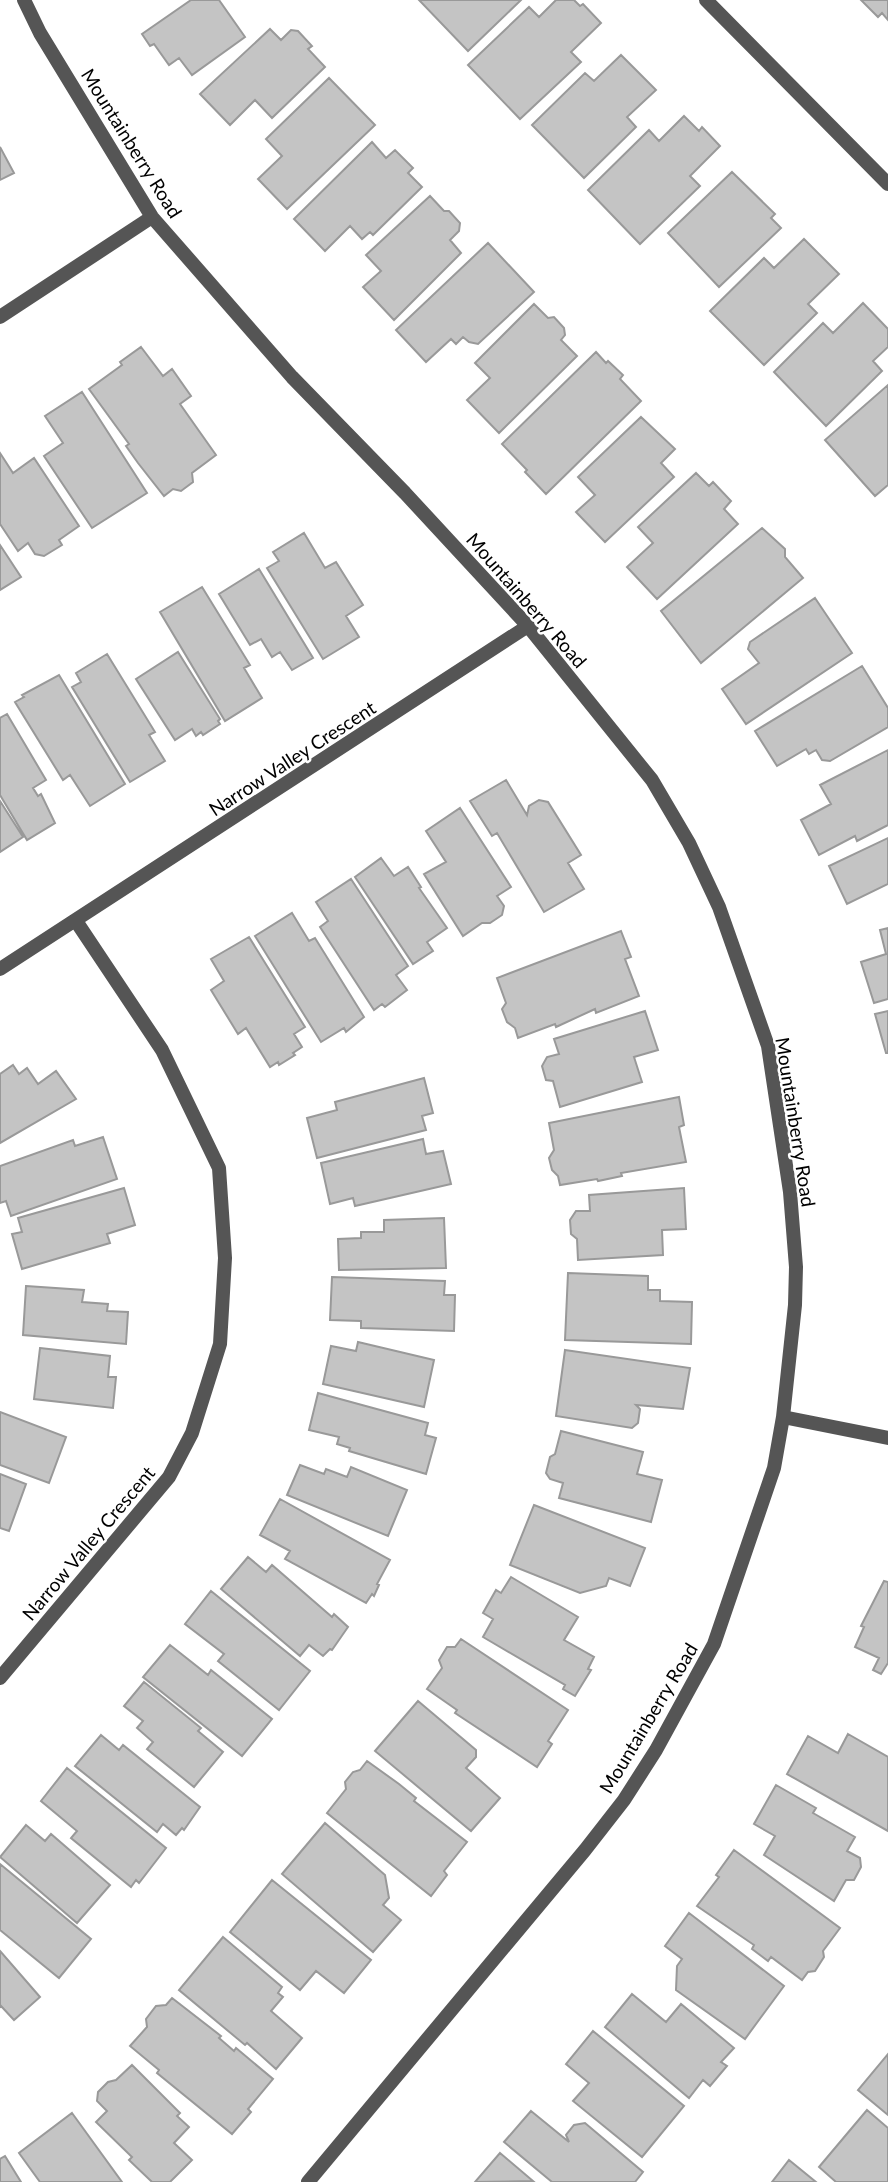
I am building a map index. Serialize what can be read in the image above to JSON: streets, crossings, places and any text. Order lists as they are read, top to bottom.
{
  "streets": {
    "street": ["Mountainberry Road", "Narrow Valley Crescent"]
  },
  "crossings": [
    ["Mountainberry Road", "Narrow Valley Crescent"]
  ]
}
